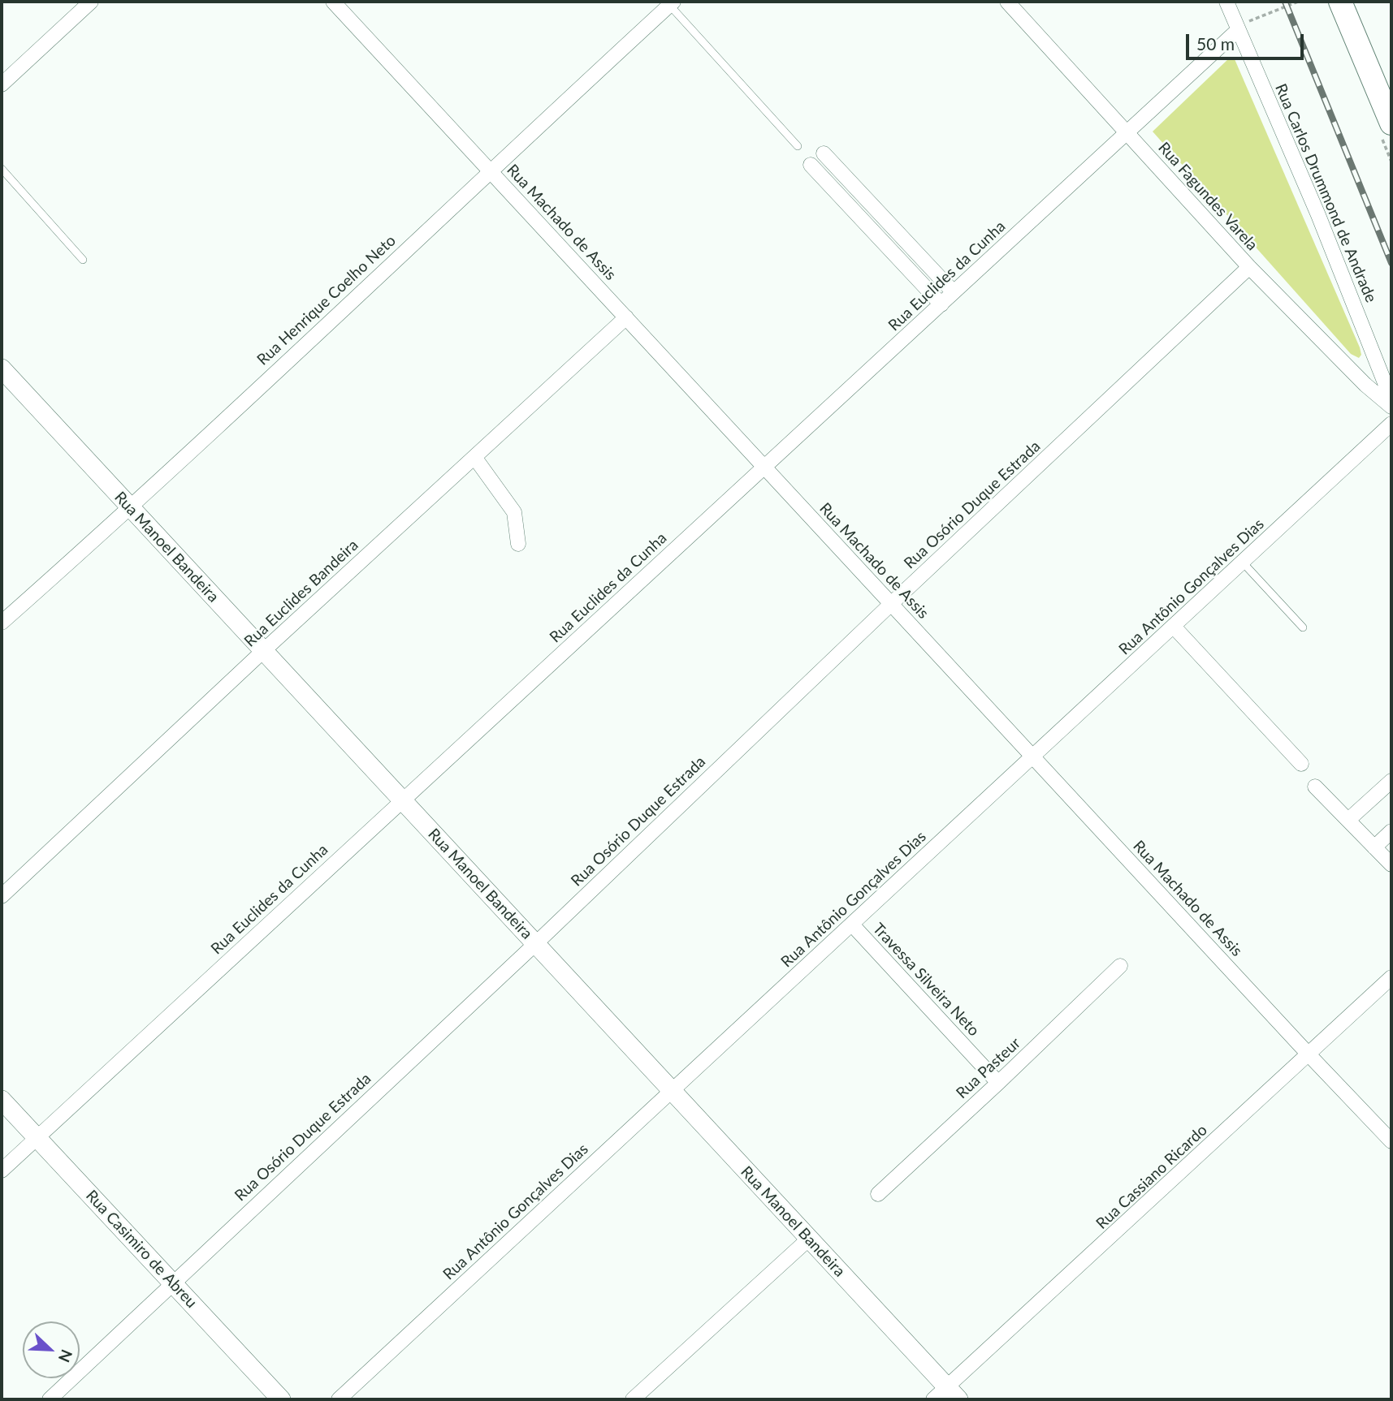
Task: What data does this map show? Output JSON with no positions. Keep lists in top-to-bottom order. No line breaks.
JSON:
{"streets":{"street":["Rua Carlos Drummond de Andrade","Rua Fagundes Varela","Rua Machado de Assis","Rua Euclides da Cunha","Rua Henrique Coelho Neto","Rua Osório Duque Estrada","Rua Manoel Bandeira","Rua Antônio Gonçalves Dias","Rua Euclides Bandeira","Travessa Silveira Neto","Rua Pasteur","Rua Cassiano Ricardo","Rua Casimiro de Abreu"]},"crossings":[["Rua Carlos Drummond de Andrade","Rua Euclides da Cunha"],["Rua Fagundes Varela","Rua Euclides da Cunha"],["Rua Fagundes Varela","Rua Osório Duque Estrada"],["Rua Machado de Assis","Rua Euclides da Cunha"],["Rua Machado de Assis","Rua Henrique Coelho Neto"],["Rua Machado de Assis","Rua Osório Duque Estrada"],["Rua Machado de Assis","Rua Antônio Gonçalves Dias"],["Rua Machado de Assis","Rua Euclides Bandeira"],["Rua Machado de Assis","Rua Cassiano Ricardo"],["Rua Euclides da Cunha","Rua Manoel Bandeira"],["Rua Euclides da Cunha","Rua Casimiro de Abreu"],["Rua Henrique Coelho Neto","Rua Manoel Bandeira"],["Rua Osório Duque Estrada","Rua Manoel Bandeira"],["Rua Osório Duque Estrada","Rua Casimiro de Abreu"],["Rua Manoel Bandeira","Rua Antônio Gonçalves Dias"],["Rua Manoel Bandeira","Rua Euclides Bandeira"],["Rua Manoel Bandeira","Rua Cassiano Ricardo"],["Rua Antônio Gonçalves Dias","Travessa Silveira Neto"],["Travessa Silveira Neto","Rua Pasteur"]],"scale_bar":"50 m","north":"bottom right"}
